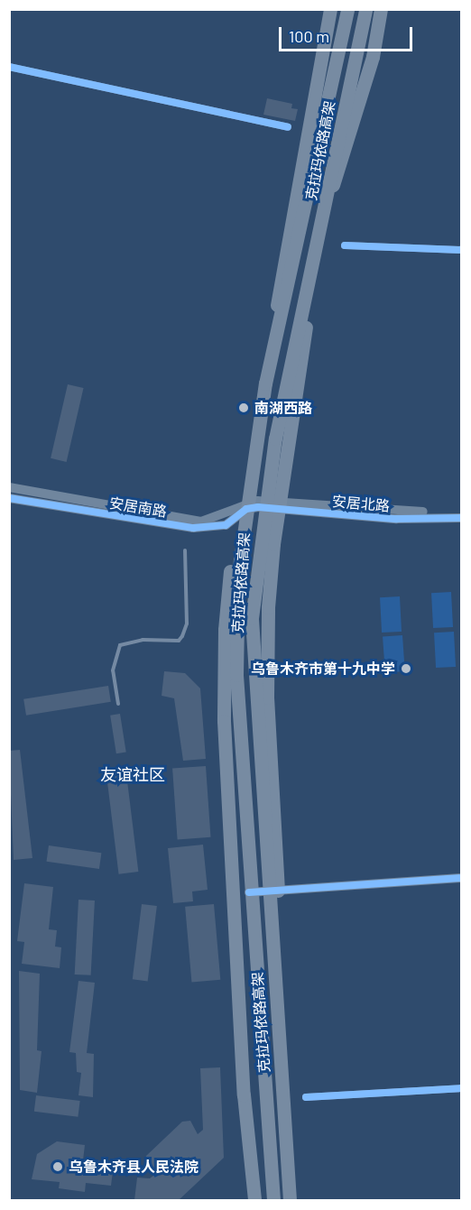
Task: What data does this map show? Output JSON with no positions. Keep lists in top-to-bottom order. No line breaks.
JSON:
{"streets":{"highway":["克拉玛依路高架"],"street":["安居北路","安居南路"]},"crossings":[["安居北路","安居南路"]],"districts":["友谊社区"],"places":["南湖西路","乌鲁木齐市第十九中学","乌鲁木齐县人民法院"],"scale_bar":"100 m"}
